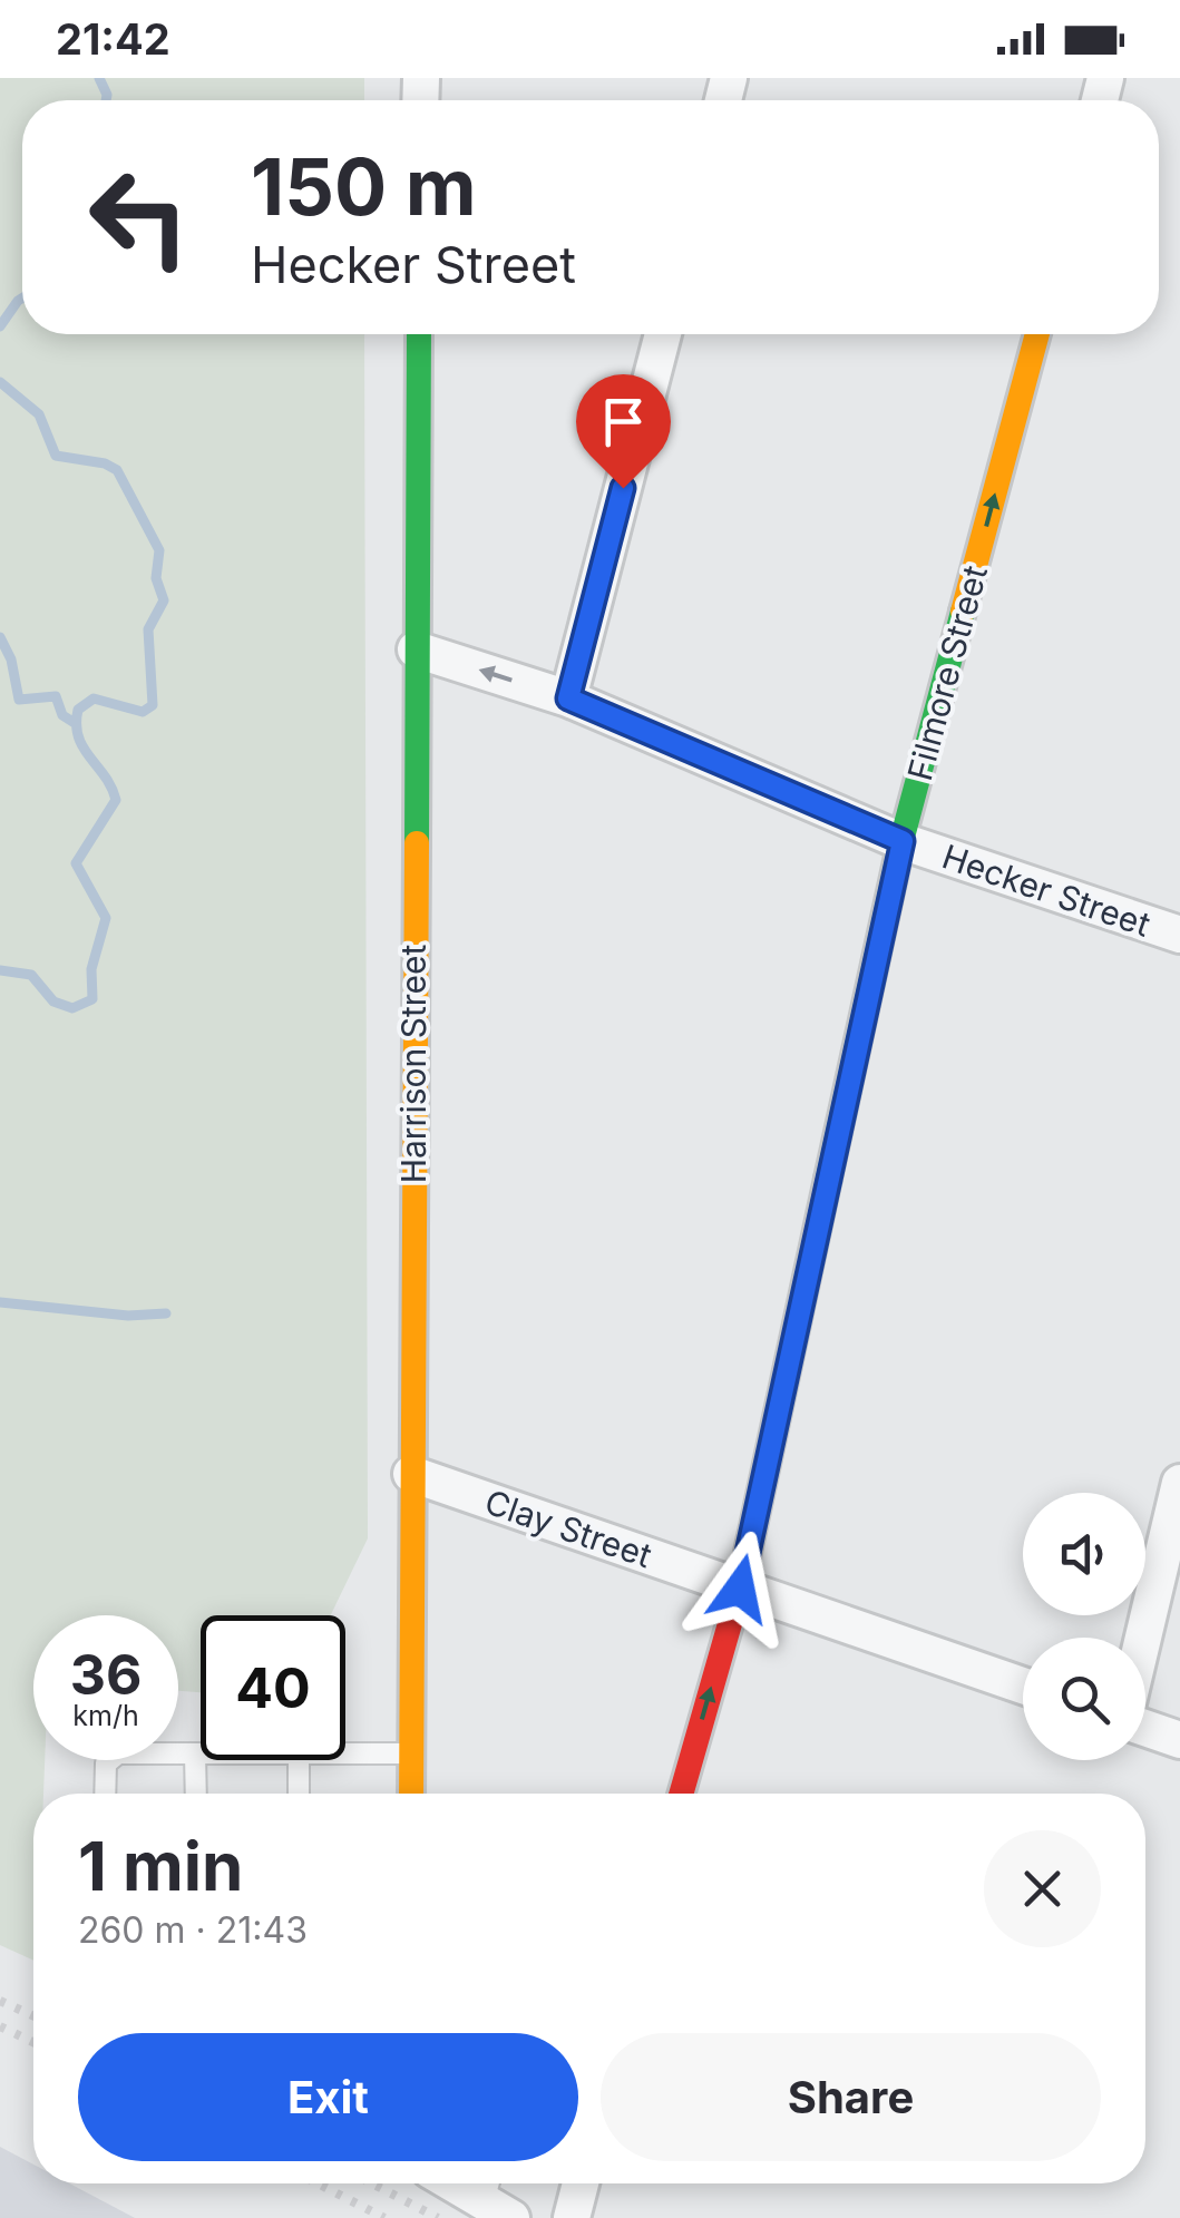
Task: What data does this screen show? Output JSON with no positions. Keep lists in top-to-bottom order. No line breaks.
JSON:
{"streets":{"street":["Filmore Street","Hecker Street","Harrison Street","Clay Street"]},"crossings":[["Filmore Street","Hecker Street"],["Filmore Street","Clay Street"],["Hecker Street","Harrison Street"],["Harrison Street","Clay Street"]],"one_way":["Filmore Street"],"page":{"status":"21:42","turn":["150 m","Hecker Street"],"speed":"36 km/h","limit":"40","heading":["1 min","260 m · 21:43"],"buttons":["Exit","Share"]}}
